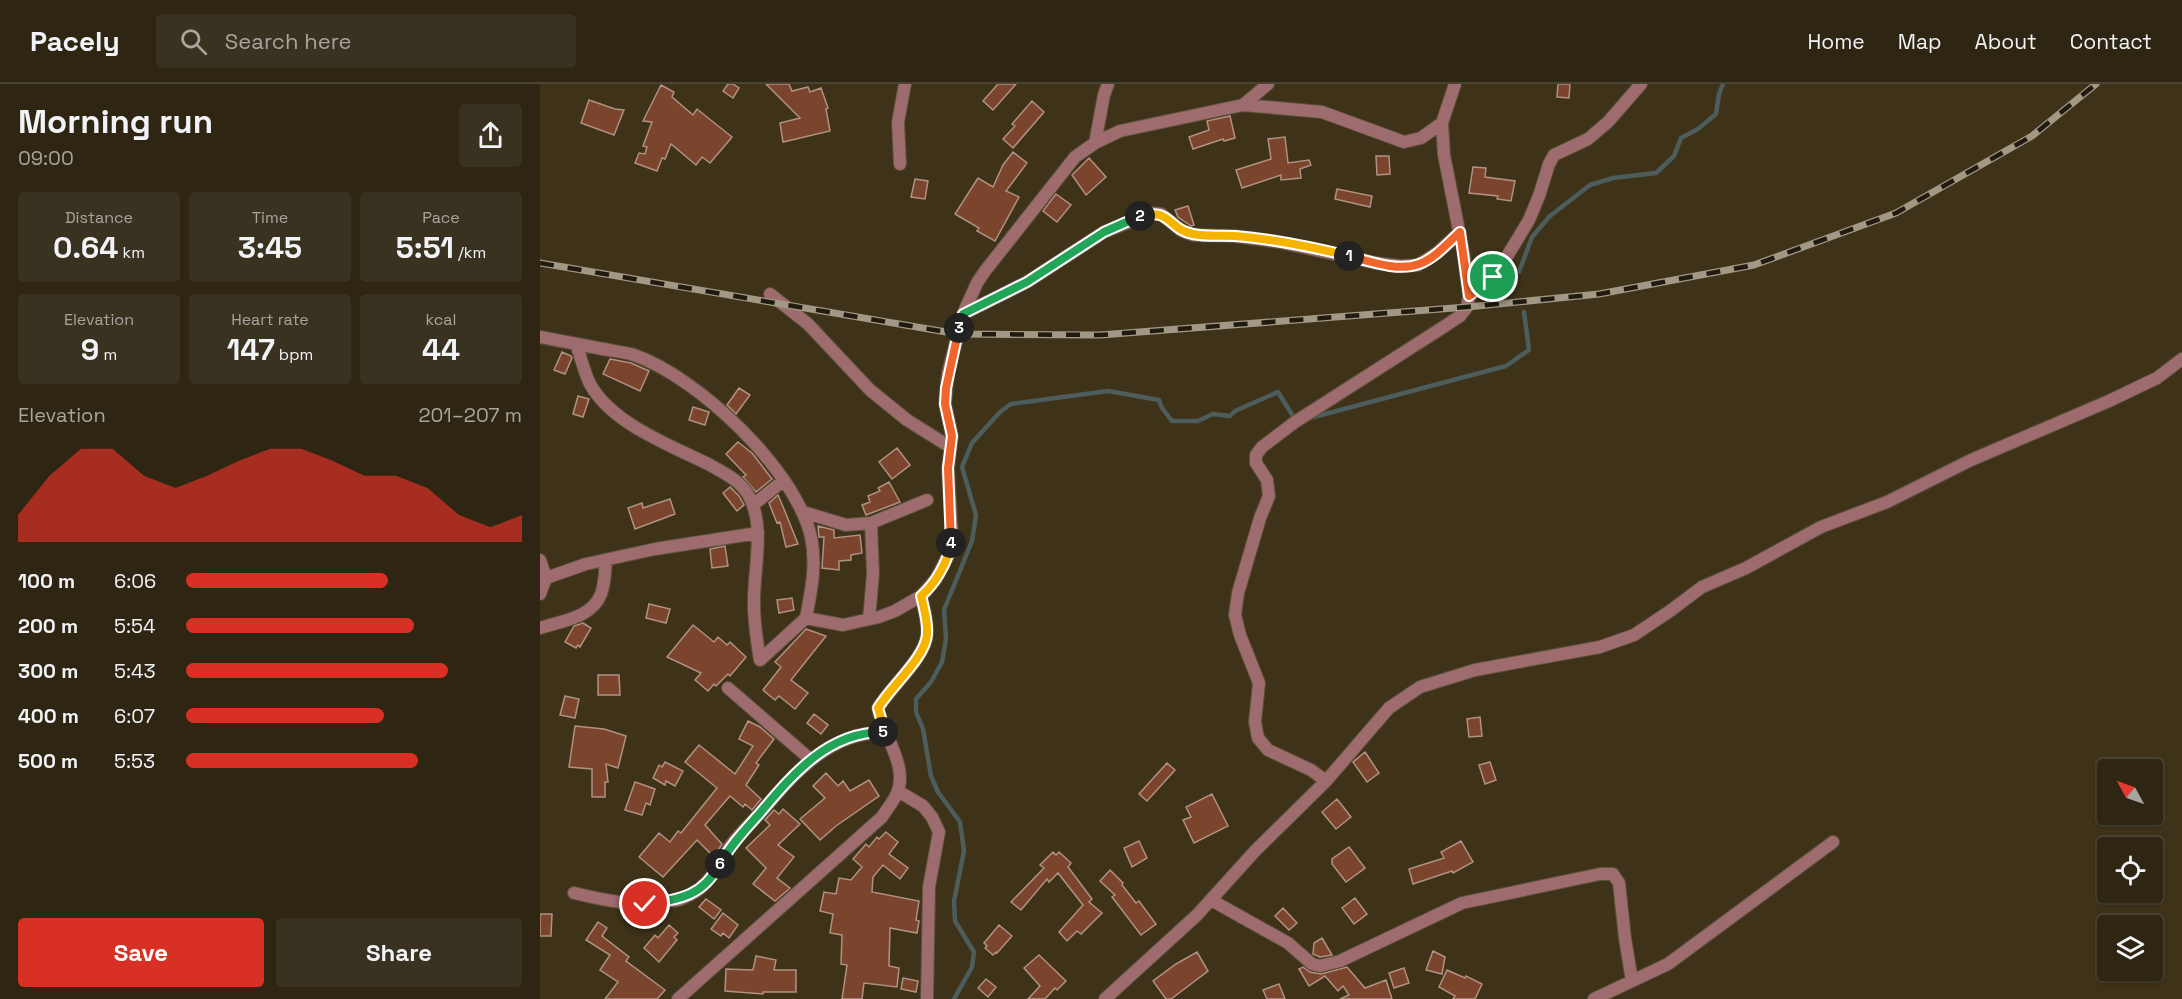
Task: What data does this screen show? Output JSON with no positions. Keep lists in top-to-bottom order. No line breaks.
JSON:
{"north":"top left","page":{"header":"Pacely","search":"Search here","nav":["Home","Map","About","Contact"],"heading":["Morning run","09:00"],"stats":[["Distance","0.64 km"],["Time","3:45"],["Pace","5:51 /km"],["Elevation","9 m"],["Heart rate","147 bpm"],["kcal","44"]],"pins":["2","1","3","4","5","6"],"chart":["Elevation","201–207 m"],"list":[{"name":"100 m","note":"6:06"},{"name":"200 m","note":"5:54"},{"name":"300 m","note":"5:43"},{"name":"400 m","note":"6:07"},{"name":"500 m","note":"5:53"}],"buttons":["Save","Share"]}}
